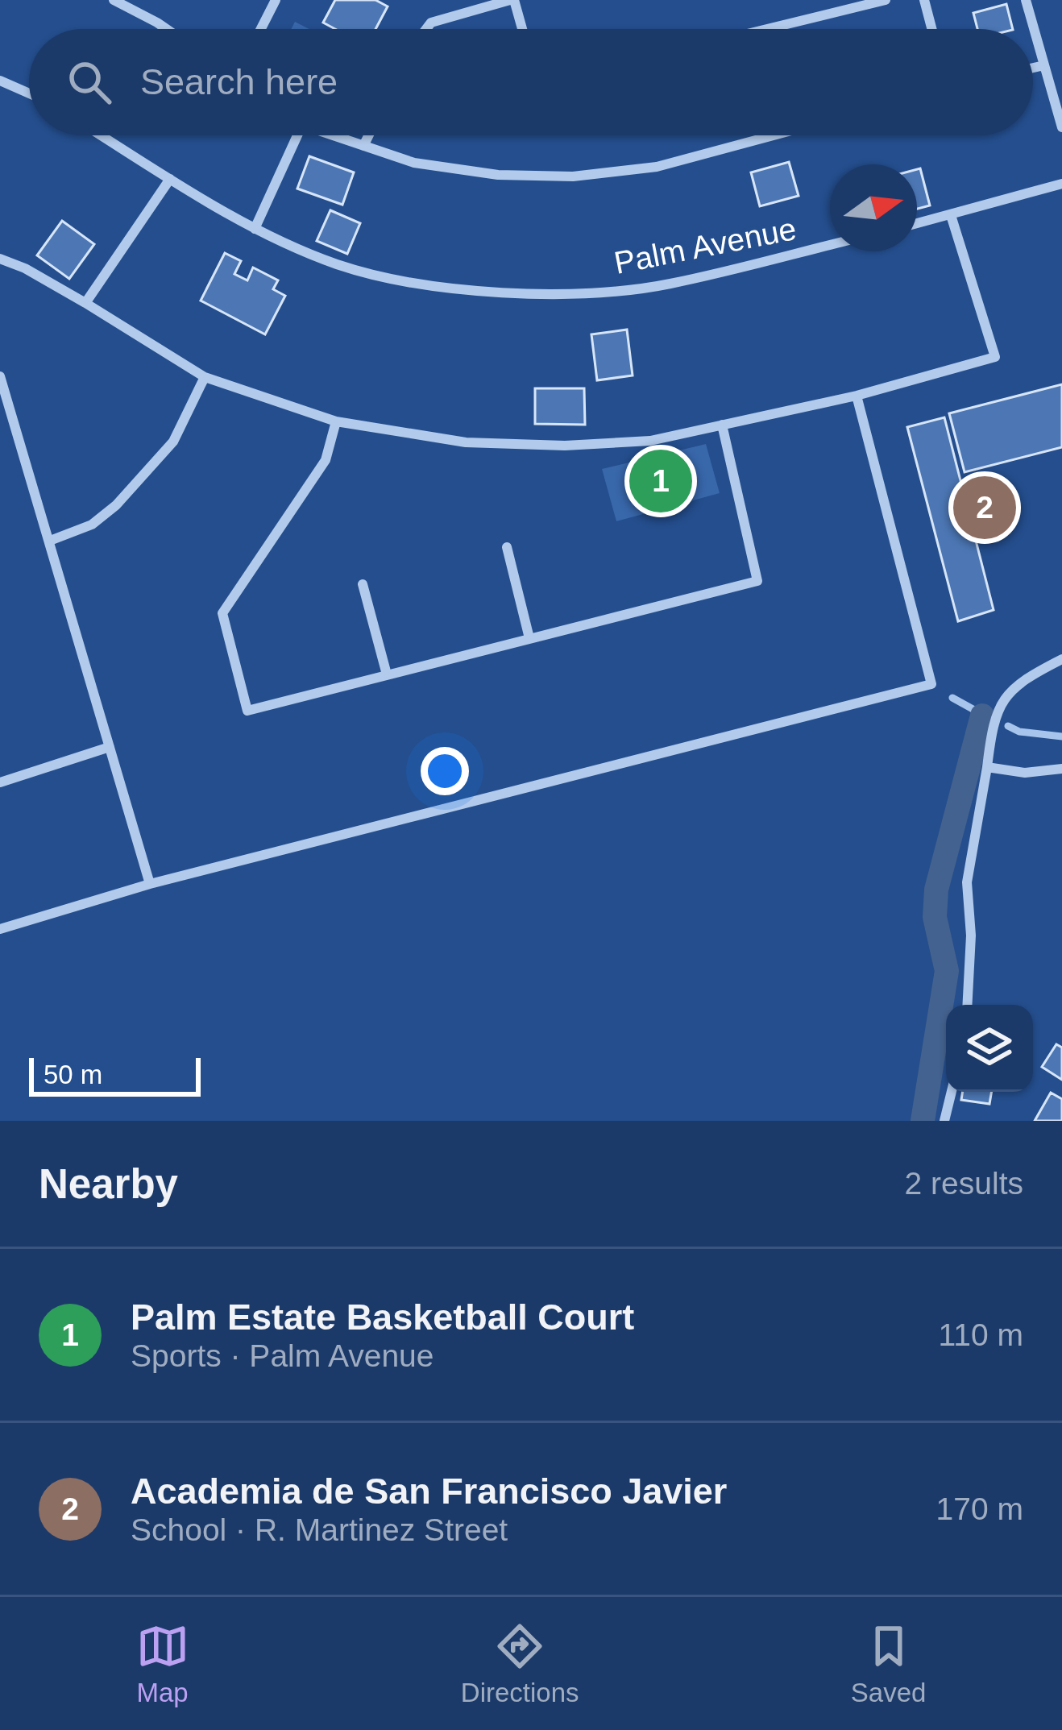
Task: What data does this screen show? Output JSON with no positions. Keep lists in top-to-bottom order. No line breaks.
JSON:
{"streets":{"street":["Palm Avenue"]},"scale_bar":"50 m","north":"right","page":{"search":"Search here","pins":["1","2"],"scale":"50 m","heading":["Nearby","2 results"],"list":[{"mark":"1","name":"Palm Estate Basketball Court","note":"Sports · Palm Avenue","value":"110 m"},{"mark":"2","name":"Academia de San Francisco Javier","note":"School · R. Martinez Street","value":"170 m"}],"nav":["Map","Directions","Saved"]}}
